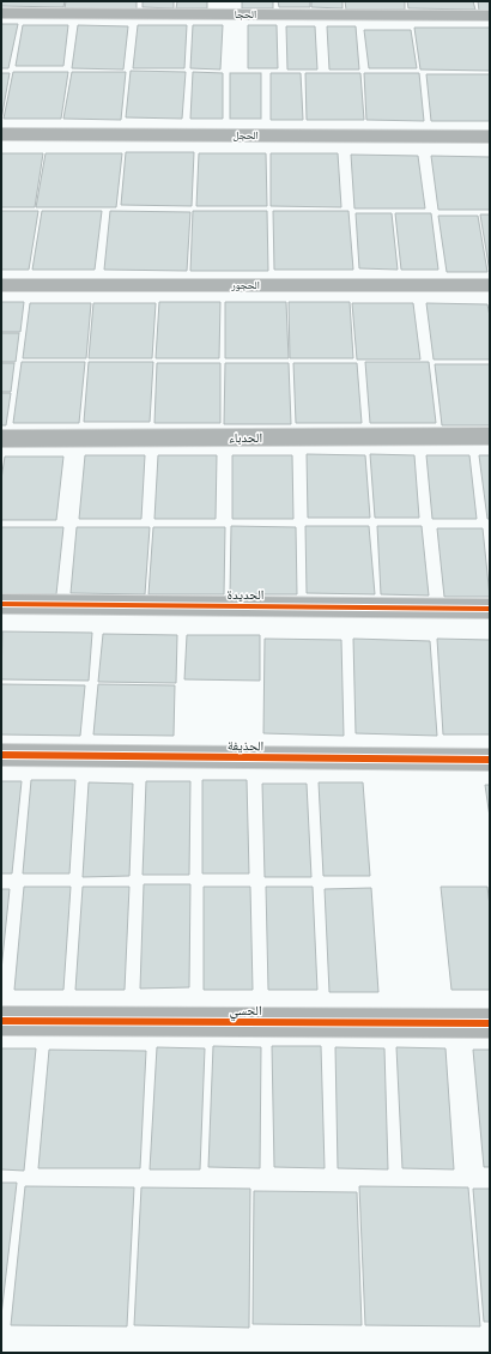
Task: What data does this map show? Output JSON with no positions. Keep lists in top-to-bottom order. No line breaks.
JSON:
{"streets":{"street":["الحجا","الحجل","الحجور","الحدباء","الحديدة","الحذيفة","الحسي"]}}
